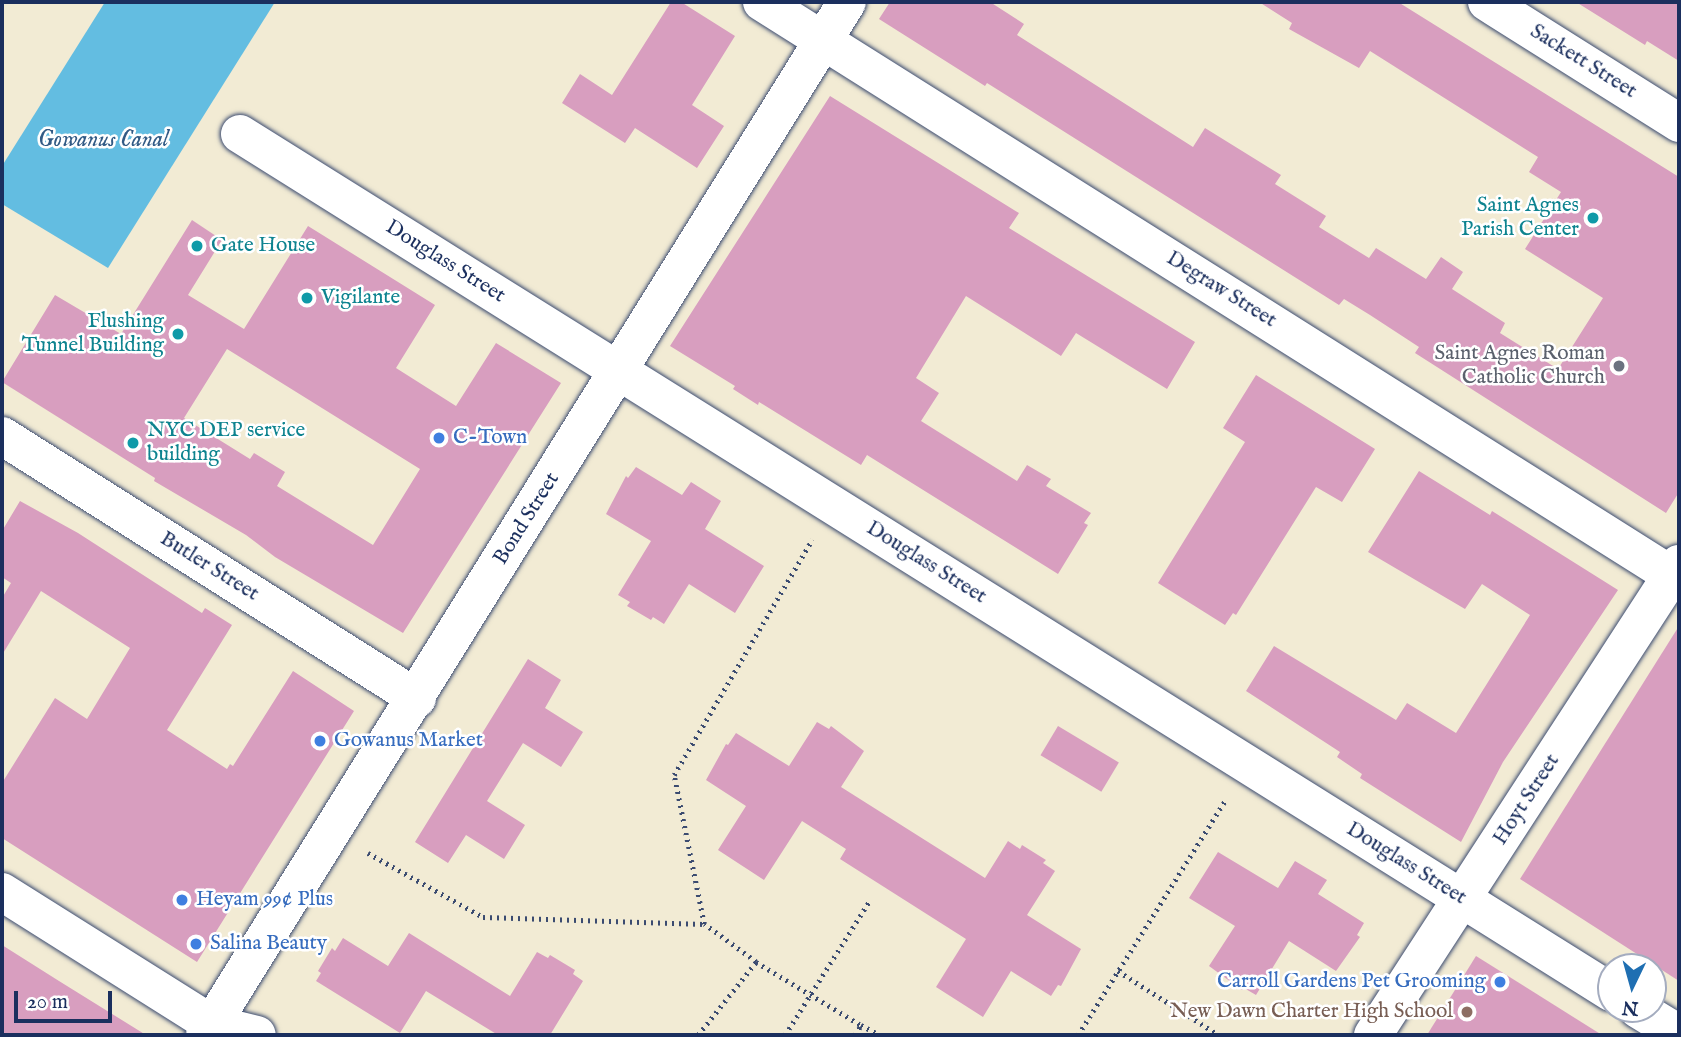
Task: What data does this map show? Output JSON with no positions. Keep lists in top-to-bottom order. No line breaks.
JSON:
{"streets":{"street":["Sackett Street","Douglass Street","Degraw Street","Bond Street","Butler Street","Hoyt Street"]},"crossings":[["Douglass Street","Bond Street"],["Douglass Street","Hoyt Street"],["Degraw Street","Bond Street"],["Degraw Street","Hoyt Street"],["Bond Street","Butler Street"]],"water":["Gowanus Canal"],"places":["Saint Agnes Parish Center","Gate House","Vigilante","Flushing Tunnel Building","Saint Agnes Roman Catholic Church","C-Town","NYC DEP service building","Gowanus Market","Heyam 99¢ Plus","Salina Beauty","Carroll Gardens Pet Grooming","New Dawn Charter High School"],"scale_bar":"20 m","north":"bottom"}
